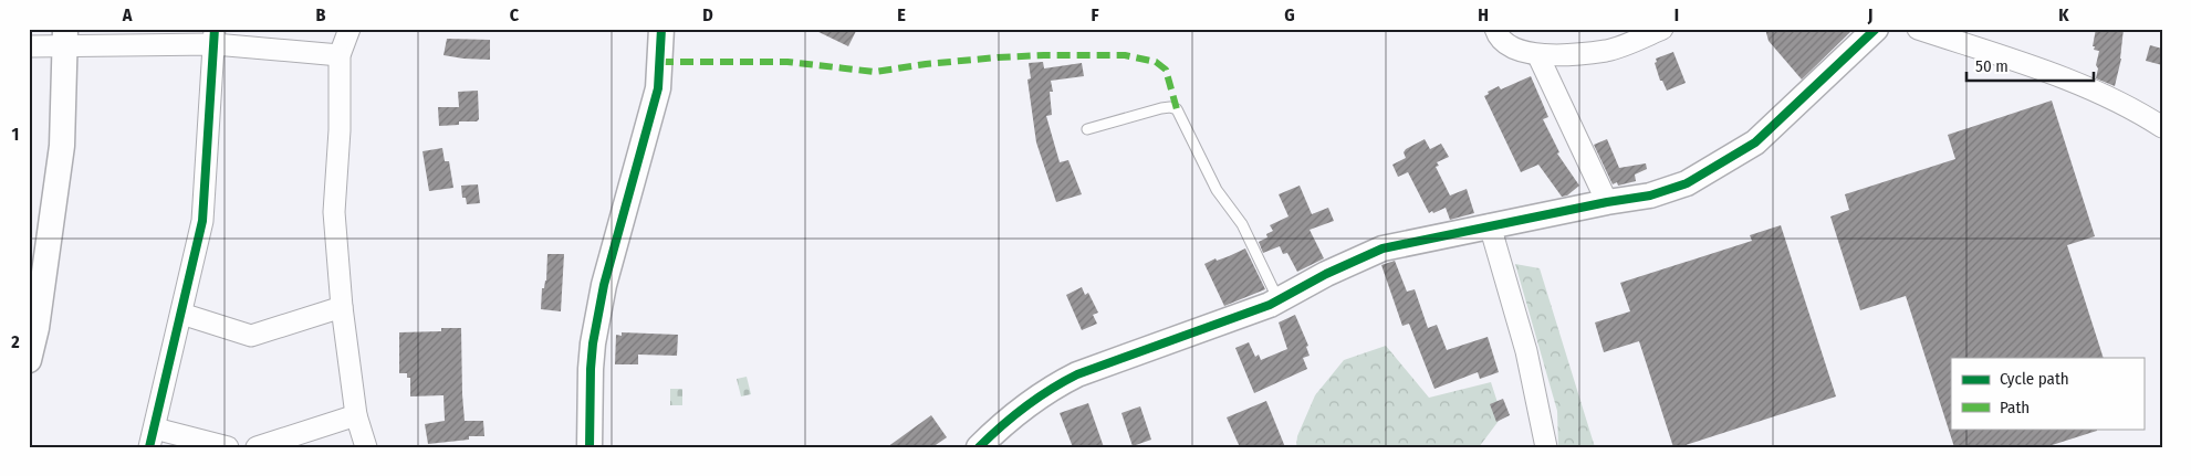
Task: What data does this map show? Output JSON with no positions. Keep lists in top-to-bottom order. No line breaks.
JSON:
{"legend":["Cycle path","Path"],"scale_bar":"50 m","grid":{"columns":["A","B","C","D","E","F","G","H","I","J","K"],"rows":["1","2"]}}
